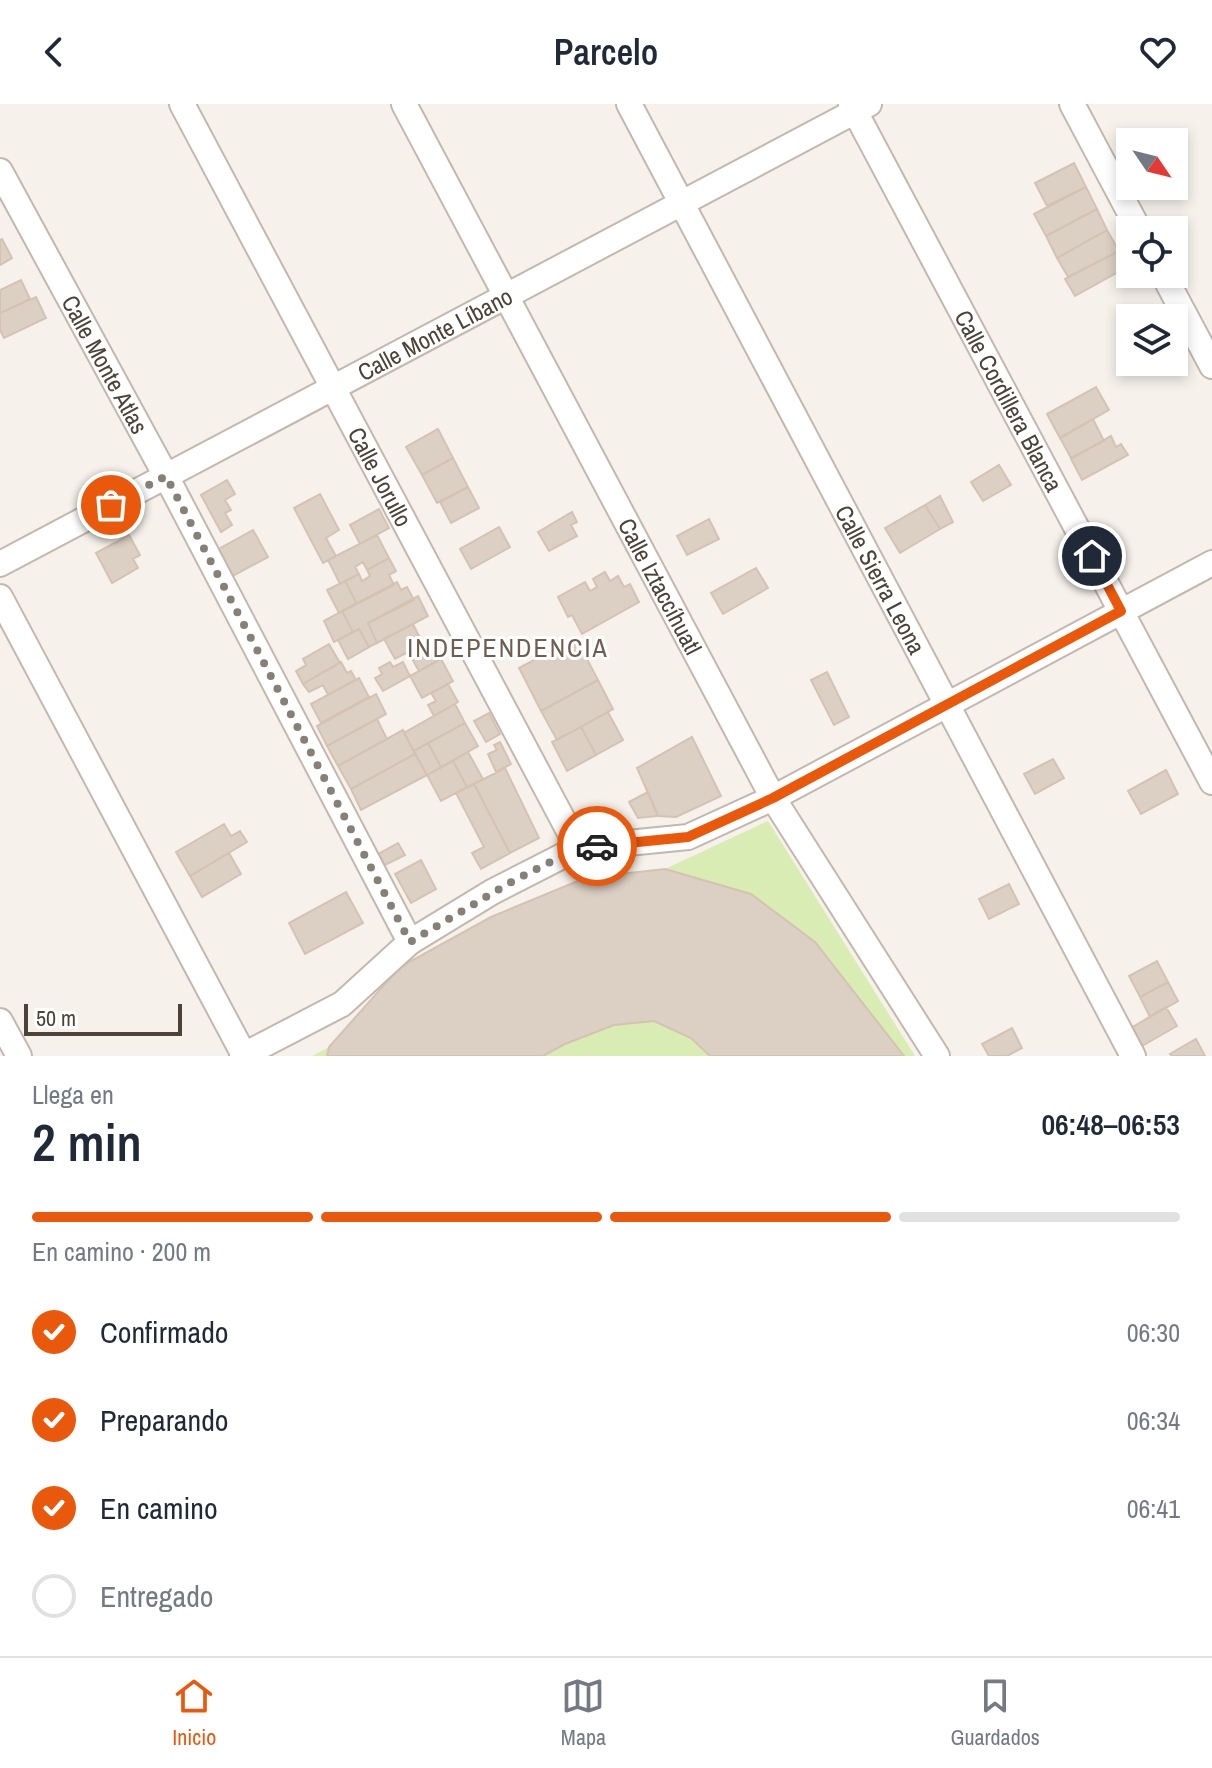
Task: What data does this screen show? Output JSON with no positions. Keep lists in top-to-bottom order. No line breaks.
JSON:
{"streets":{"street":["Calle Monte Líbano","Calle Monte Atlas","Calle Cordillera Blanca","Calle Jorullo","Calle Sierra Leona","Calle Iztaccíhuatl"]},"crossings":[["Calle Monte Líbano","Calle Monte Atlas"],["Calle Monte Líbano","Calle Cordillera Blanca"],["Calle Monte Líbano","Calle Jorullo"],["Calle Monte Líbano","Calle Sierra Leona"],["Calle Monte Líbano","Calle Iztaccíhuatl"]],"districts":["INDEPENDENCIA"],"scale_bar":"50 m","north":"bottom right","page":{"header":"Parcelo","scale":"50 m","heading":["2 min","Llega en","06:48–06:53"],"bar":"En camino · 200 m","list":[["Confirmado","06:30"],["Preparando","06:34"],["En camino","06:41"],"Entregado"],"tabs":["Inicio","Mapa","Guardados"]}}
